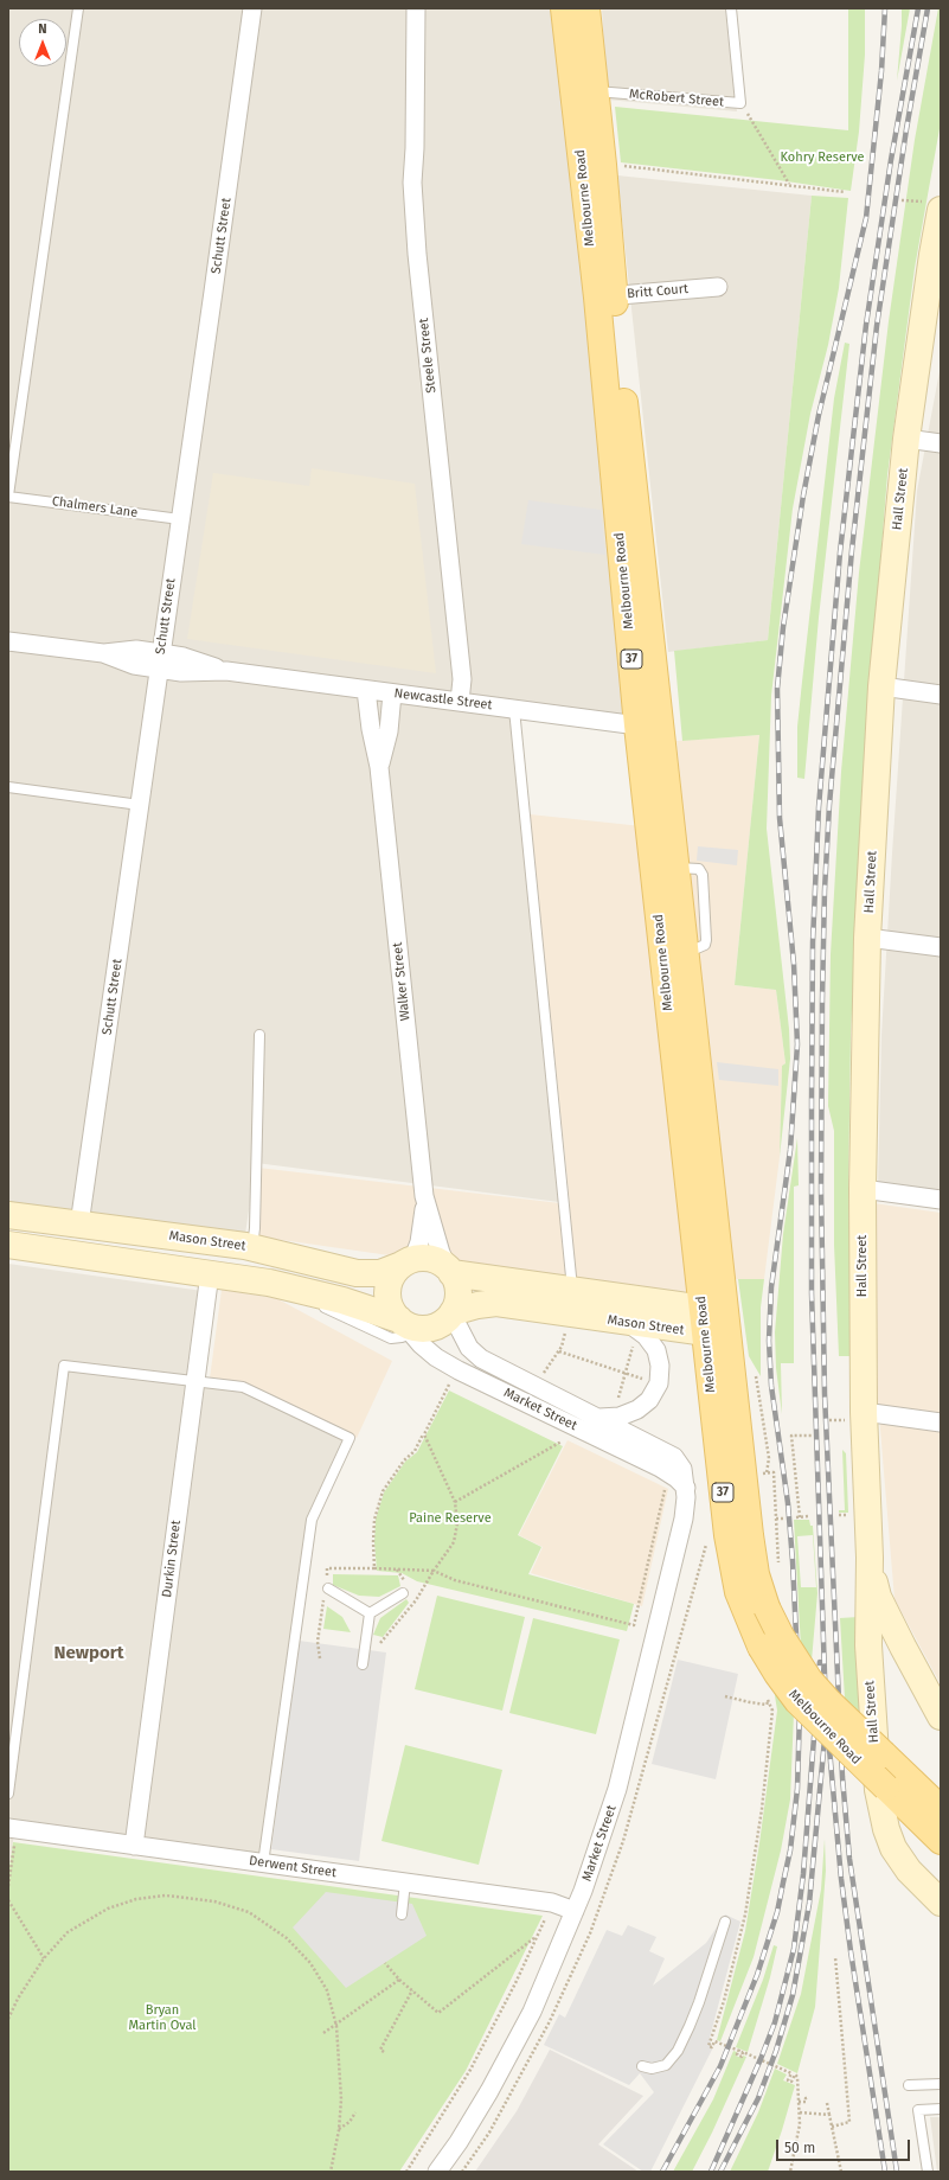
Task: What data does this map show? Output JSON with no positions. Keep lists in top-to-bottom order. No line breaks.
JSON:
{"streets":{"main road":["Melbourne Road","37"],"street":["Schutt Street","Britt Court","Steele Street","Hall Street","Newcastle Street","Walker Street","Mason Street","Market Street","Durkin Street","Derwent Street"],"lane":["McRobert Street","Chalmers Lane"]},"crossings":[["McRobert Street","Melbourne Road"],["Melbourne Road","Britt Court"],["Melbourne Road","Newcastle Street"],["Melbourne Road","Mason Street"],["Schutt Street","Chalmers Lane"],["Schutt Street","Newcastle Street"],["Schutt Street","Mason Street"],["Steele Street","Newcastle Street"],["Newcastle Street","Walker Street"],["Walker Street","Mason Street"],["Walker Street","Market Street"],["Mason Street","Market Street"],["Market Street","Derwent Street"],["Durkin Street","Derwent Street"]],"districts":["Newport"],"parks":["Kohry Reserve","Paine Reserve","Bryan Martin Oval"],"scale_bar":"50 m","north":"top"}
